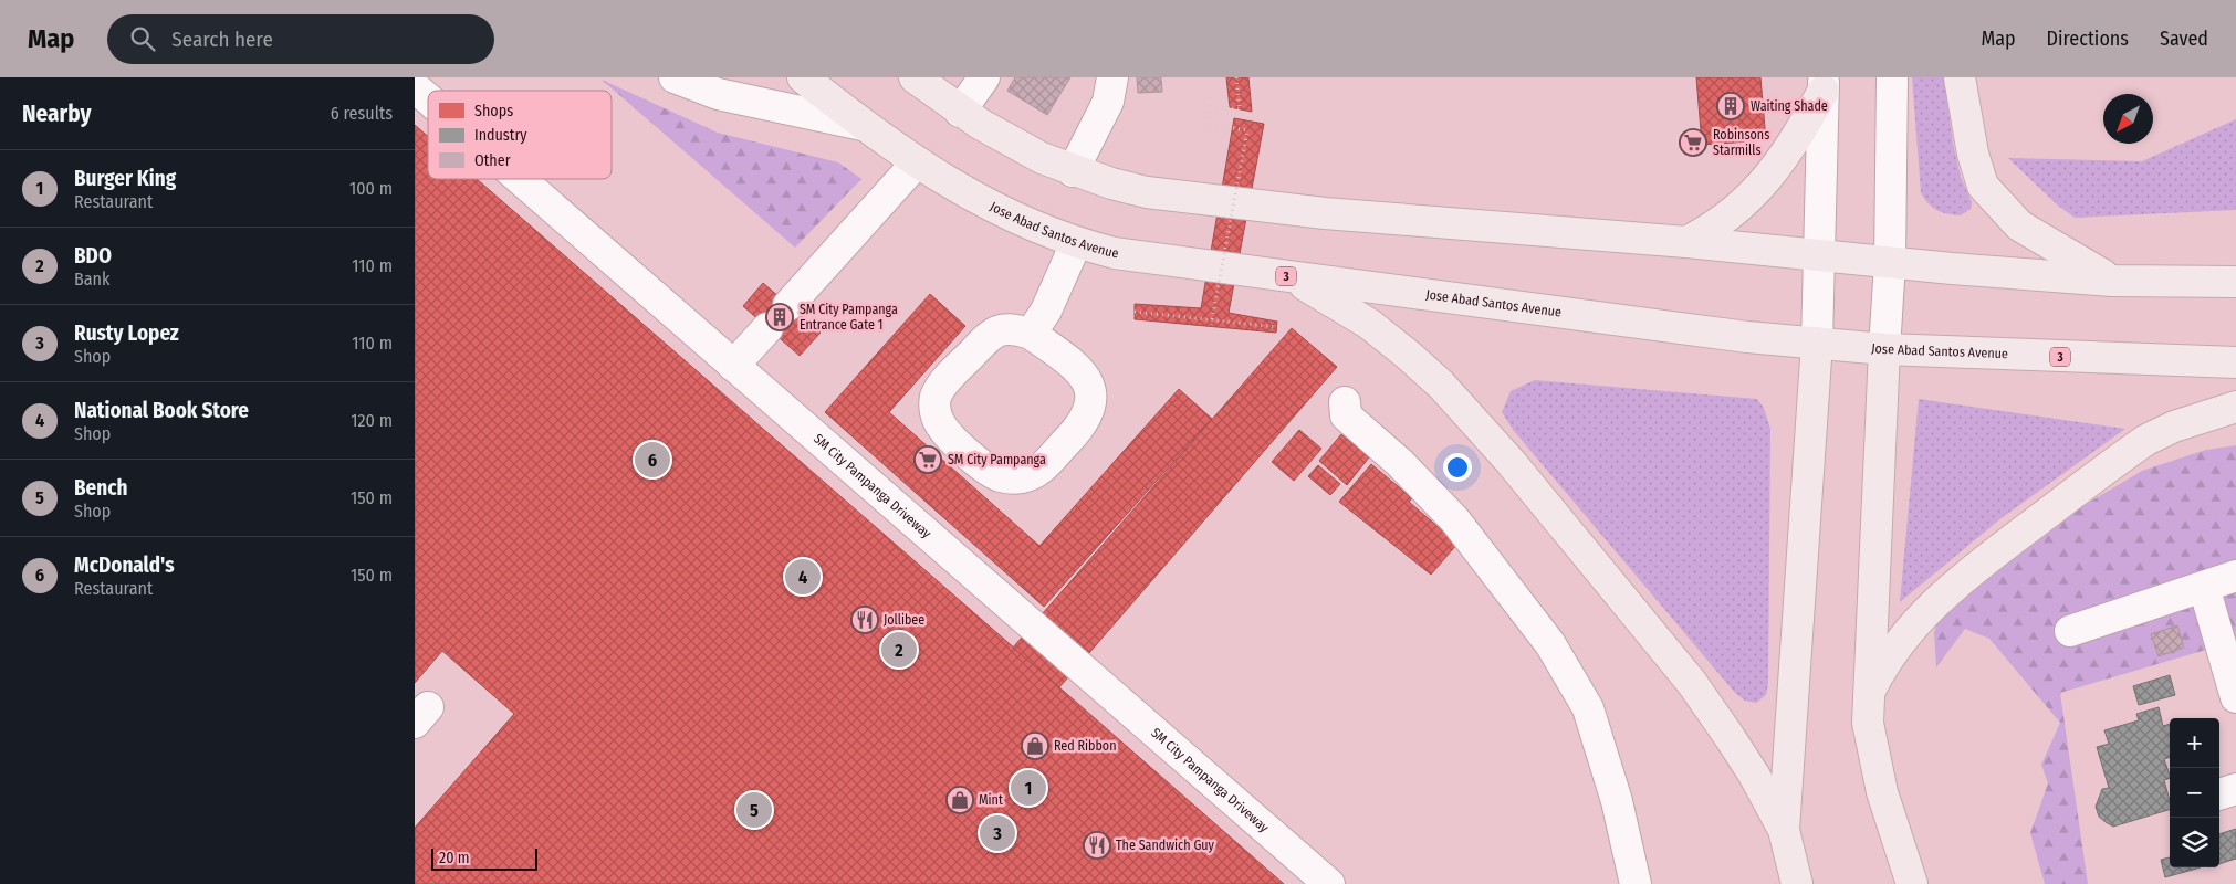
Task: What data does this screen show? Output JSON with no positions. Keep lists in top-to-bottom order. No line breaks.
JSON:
{"streets":{"highway":["Jose Abad Santos Avenue","3"],"street":["SM City Pampanga Driveway"]},"places":{"building":["Waiting Shade","SM City Pampanga Entrance Gate 1"],"supermarket":["Robinsons Starmills","SM City Pampanga"],"restaurant":["Jollibee","The Sandwich Guy"],"shop":["Red Ribbon","Mint"]},"legend":["Shops","Industry","Other"],"scale_bar":"20 m","north":"bottom left","page":{"header":"Map","search":"Search here","nav":["Map","Directions","Saved"],"heading":["Nearby","6 results"],"list":[{"mark":"1","name":"Burger King","note":"Restaurant","value":"100 m"},{"mark":"2","name":"BDO","note":"Bank","value":"110 m"},{"mark":"3","name":"Rusty Lopez","note":"Shop","value":"110 m"},{"mark":"4","name":"National Book Store","note":"Shop","value":"120 m"},{"mark":"5","name":"Bench","note":"Shop","value":"150 m"},{"mark":"6","name":"McDonald's","note":"Restaurant","value":"150 m"}],"pins":["6","4","2","1","5","3"],"map_buttons":["+","−"],"scale":"20 m"}}
